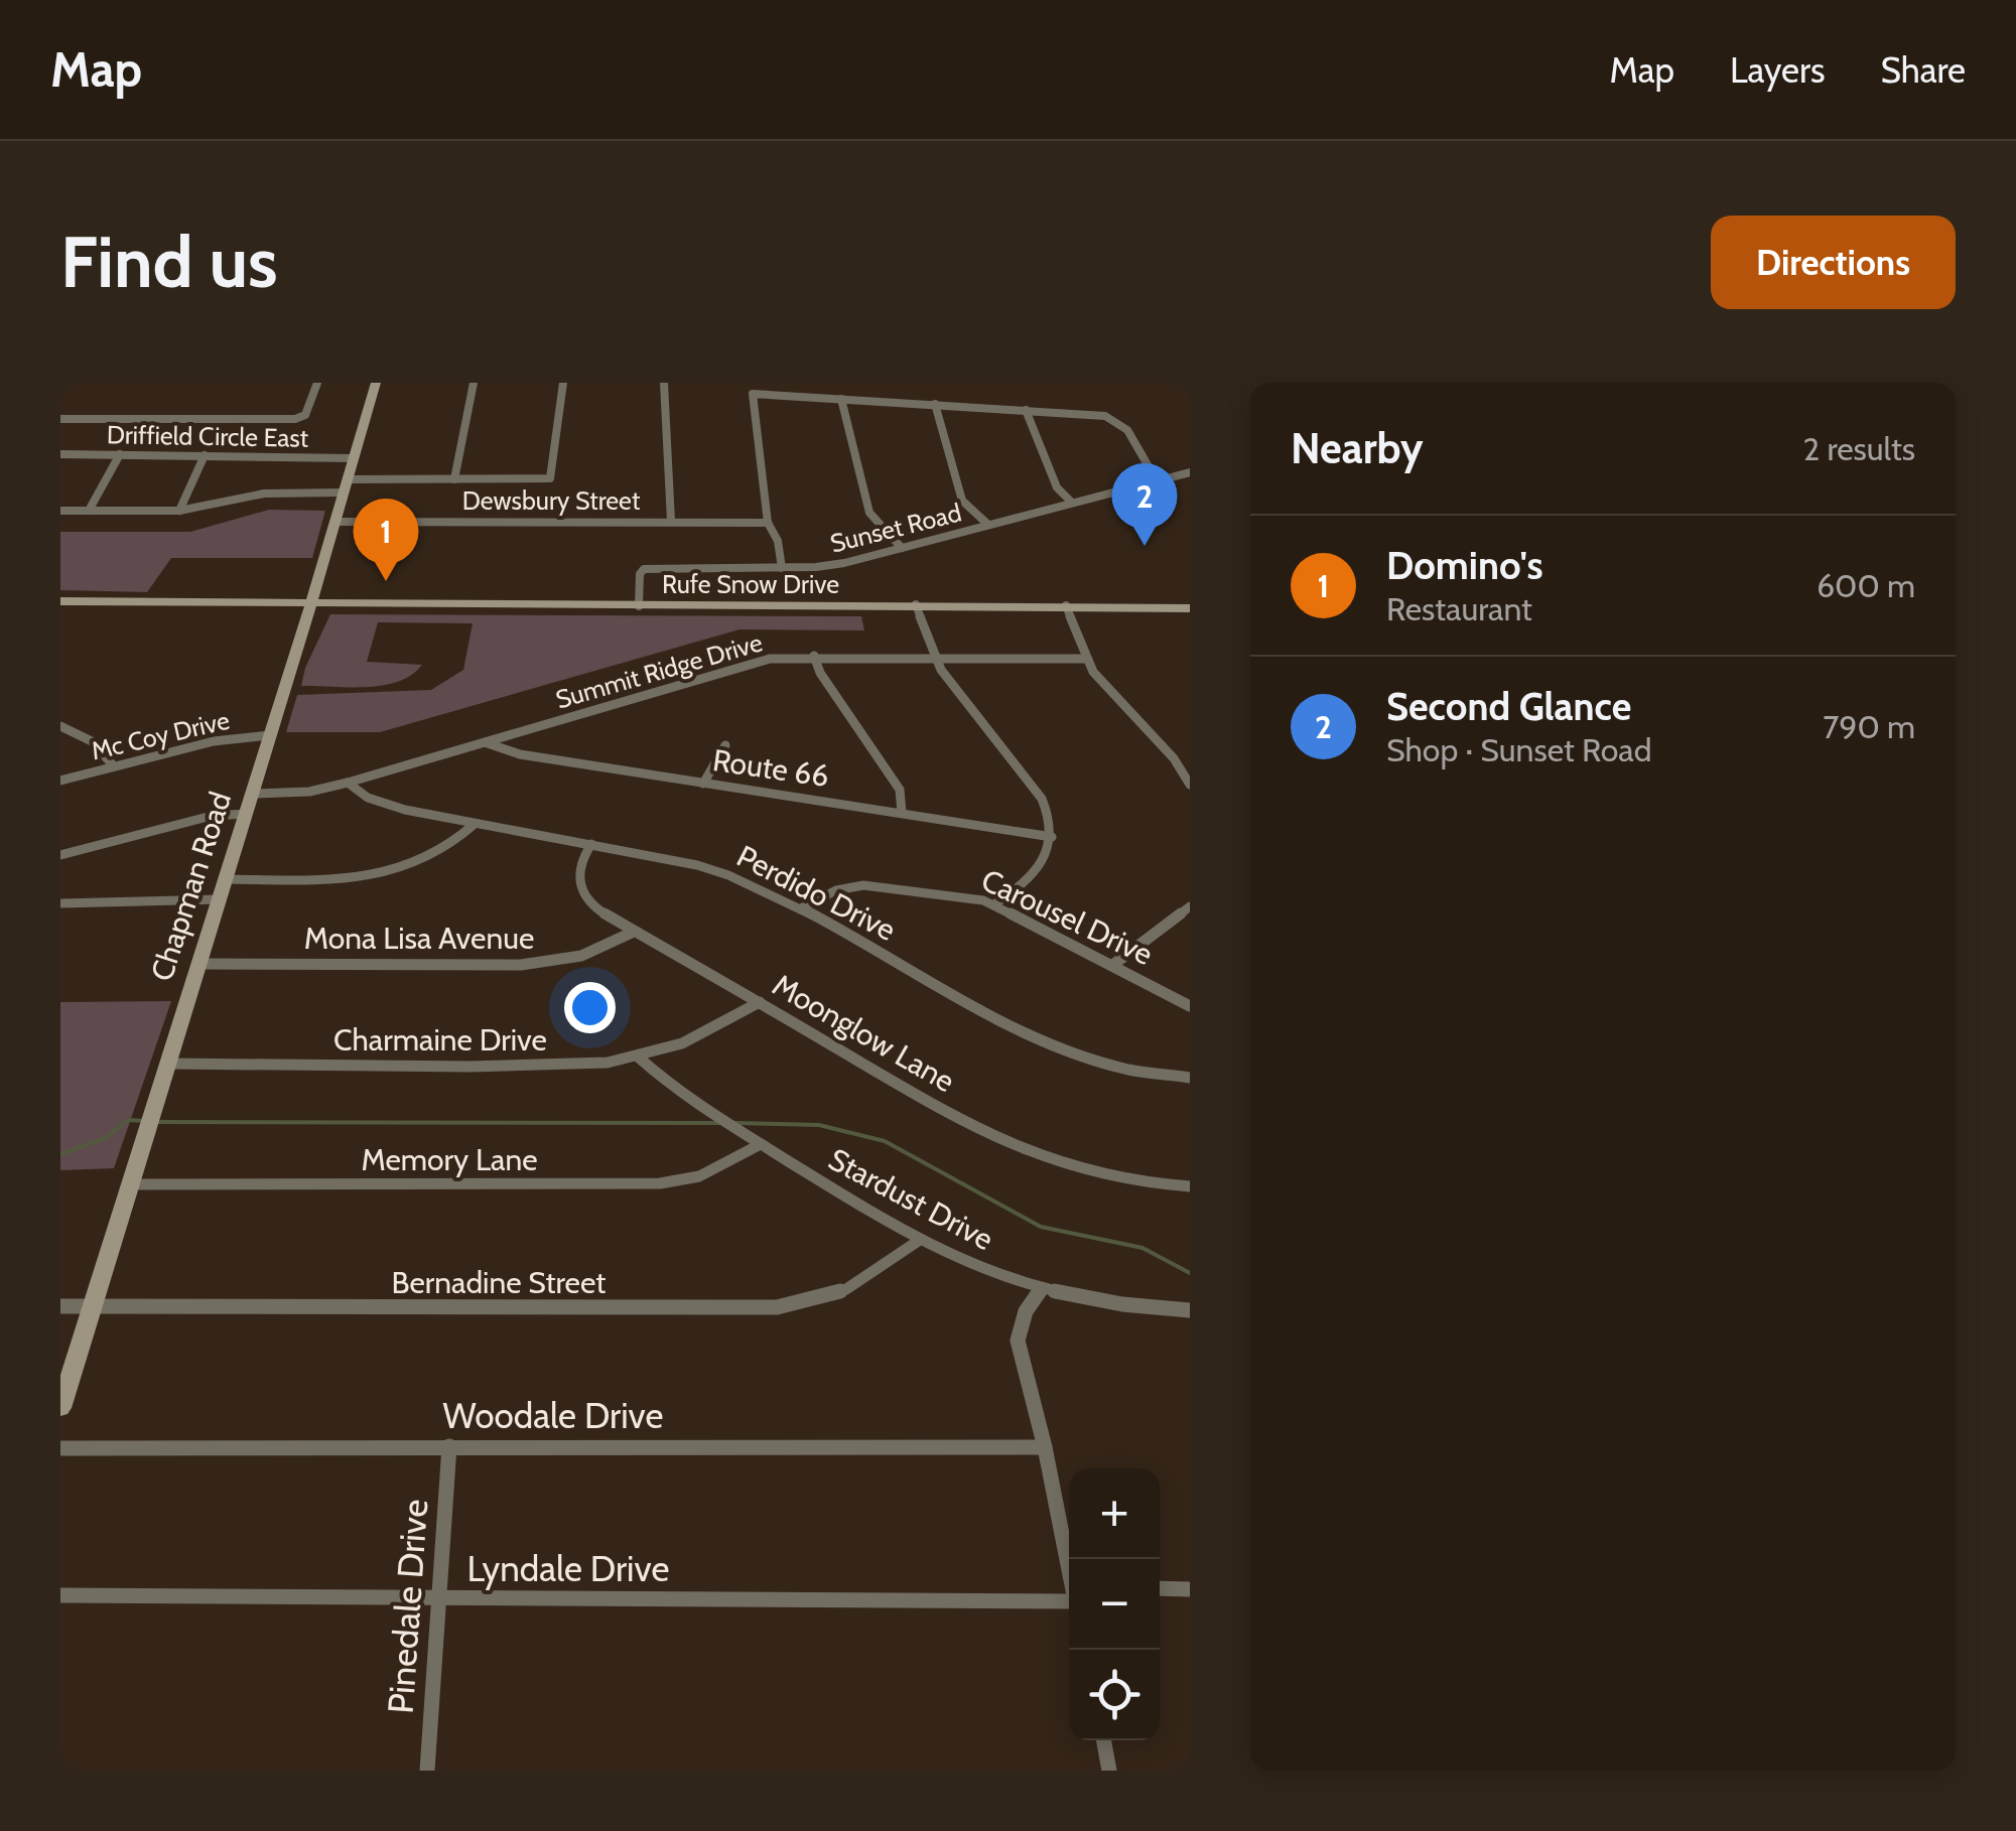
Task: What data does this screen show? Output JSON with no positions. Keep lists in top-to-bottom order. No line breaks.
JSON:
{"streets":{"street":["Driffield Circle East","Dewsbury Street","Sunset Road","Rufe Snow Drive","Summit Ridge Drive","Mc Coy Drive","Route 66","Chapman Road","Perdido Drive","Carousel Drive","Mona Lisa Avenue","Moonglow Lane","Charmaine Drive","Memory Lane","Stardust Drive","Bernadine Street","Woodale Drive","Lyndale Drive","Pinedale Drive"]},"crossings":[["Driffield Circle East","Chapman Road"],["Dewsbury Street","Chapman Road"],["Sunset Road","Rufe Snow Drive"],["Rufe Snow Drive","Chapman Road"],["Summit Ridge Drive","Route 66"],["Summit Ridge Drive","Chapman Road"],["Summit Ridge Drive","Perdido Drive"],["Mc Coy Drive","Chapman Road"],["Chapman Road","Mona Lisa Avenue"],["Chapman Road","Charmaine Drive"],["Chapman Road","Memory Lane"],["Chapman Road","Bernadine Street"],["Perdido Drive","Carousel Drive"],["Perdido Drive","Moonglow Lane"],["Mona Lisa Avenue","Moonglow Lane"],["Moonglow Lane","Charmaine Drive"],["Charmaine Drive","Stardust Drive"],["Memory Lane","Stardust Drive"],["Stardust Drive","Bernadine Street"],["Woodale Drive","Pinedale Drive"],["Lyndale Drive","Pinedale Drive"]],"page":{"header":"Map","nav":["Map","Layers","Share"],"buttons":"Directions","title":"Find us","heading":["Nearby","2 results"],"pins":["2","1"],"list":[{"mark":"1","name":"Domino's","note":"Restaurant","value":"600 m"},{"mark":"2","name":"Second Glance","note":"Shop · Sunset Road","value":"790 m"}],"map_buttons":["+","−"]}}
